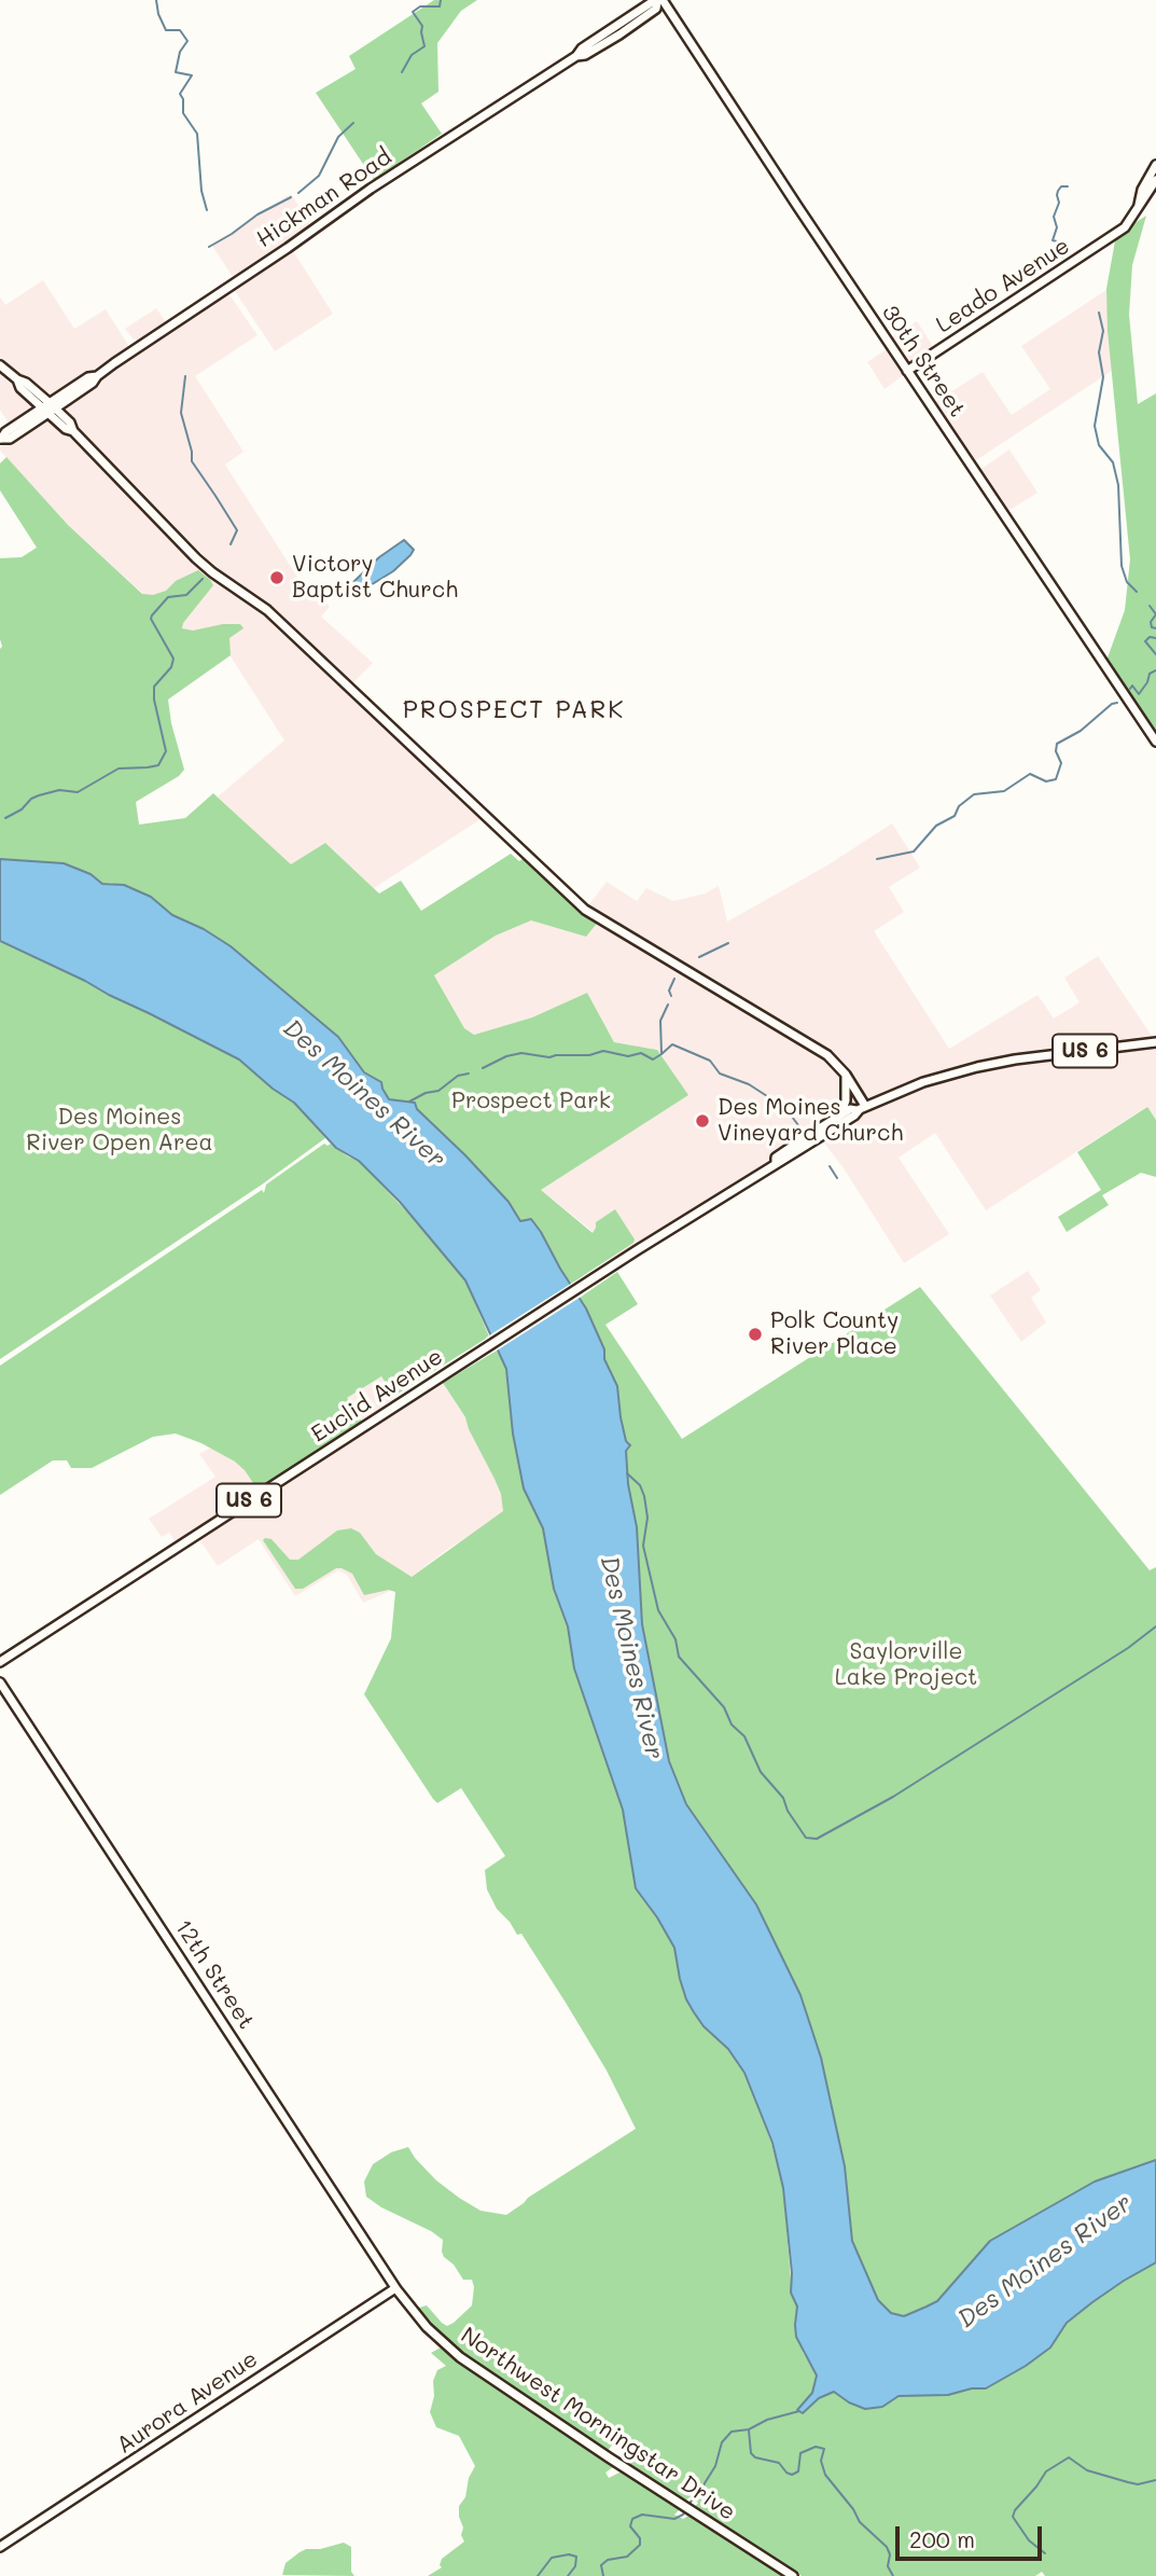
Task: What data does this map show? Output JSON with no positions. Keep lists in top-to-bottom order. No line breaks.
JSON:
{"streets":{"main road":["Hickman Road","Leado Avenue","30th Street","US 6","Euclid Avenue","12th Street","Aurora Avenue","Northwest Morningstar Drive"]},"crossings":[["Hickman Road","30th Street"],["Leado Avenue","30th Street"],["US 6","Euclid Avenue"],["12th Street","Aurora Avenue"],["12th Street","Northwest Morningstar Drive"],["Aurora Avenue","Northwest Morningstar Drive"]],"districts":["PROSPECT PARK"],"water":["Des Moines River"],"parks":["Prospect Park","Des Moines River Open Area","Saylorville Lake Project"],"places":["Victory Baptist Church","Des Moines Vineyard Church","Polk County River Place"],"scale_bar":"200 m"}
